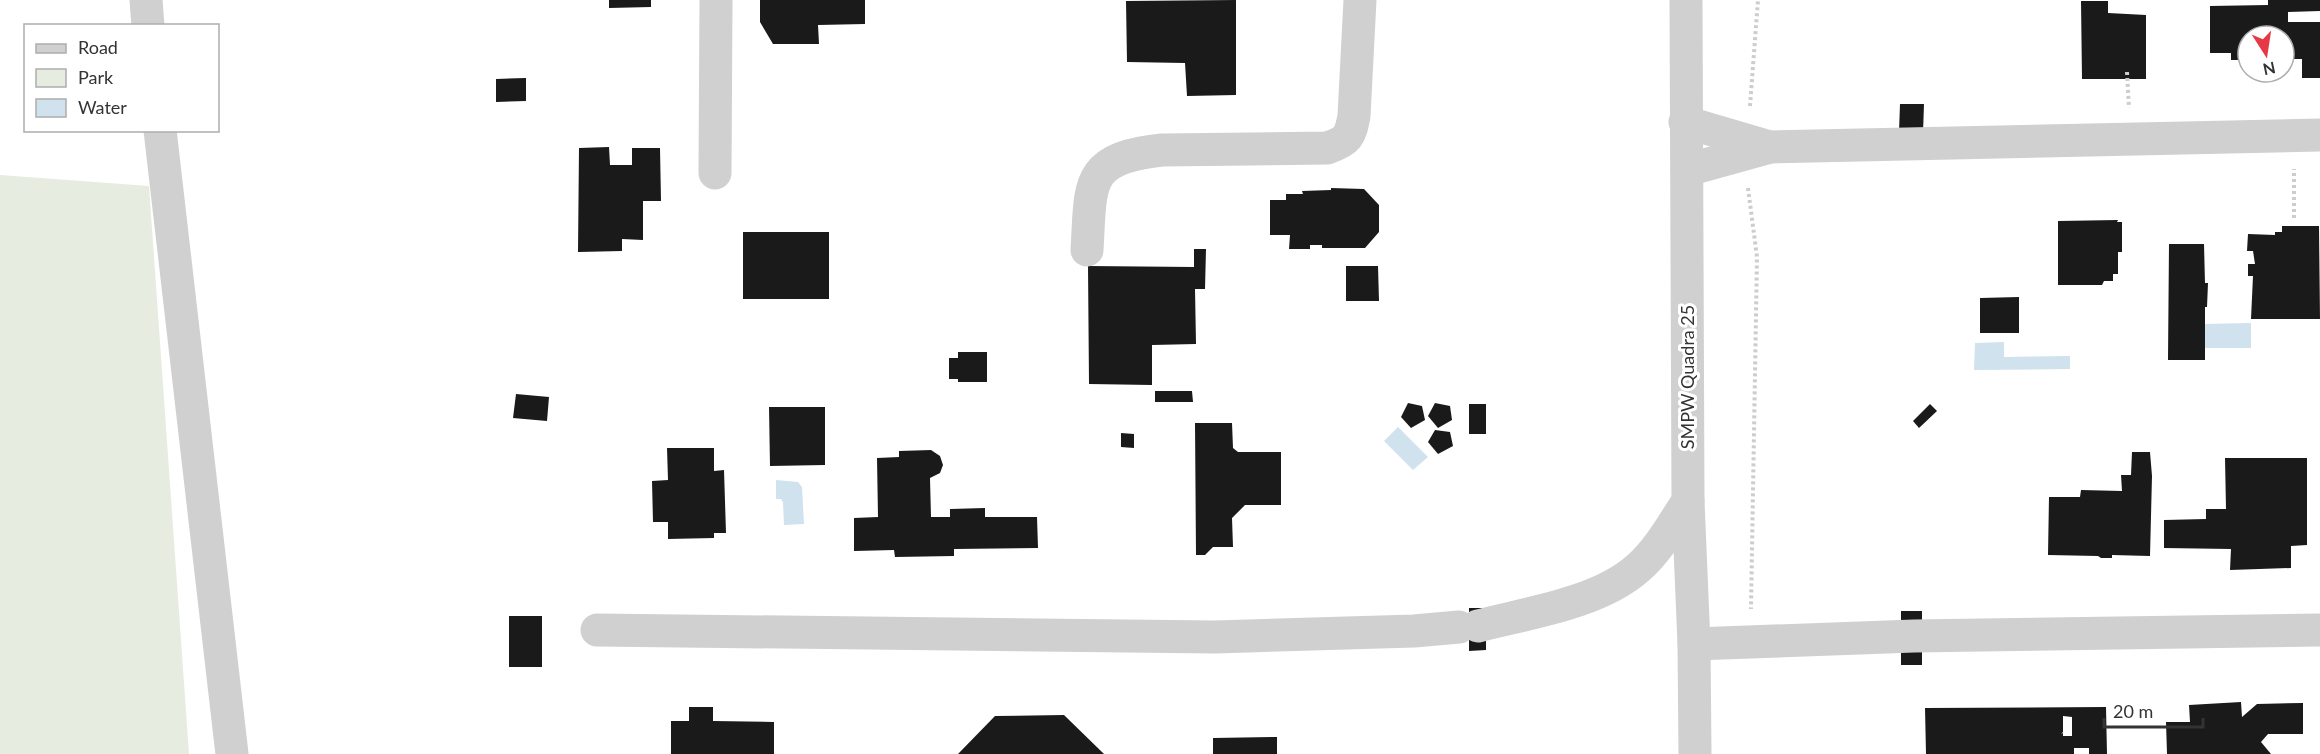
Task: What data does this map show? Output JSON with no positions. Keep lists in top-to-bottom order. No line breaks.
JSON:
{"streets":{"street":["SMPW Quadra 25"]},"legend":["Road","Park","Water"],"scale_bar":"20 m","north":"bottom"}
